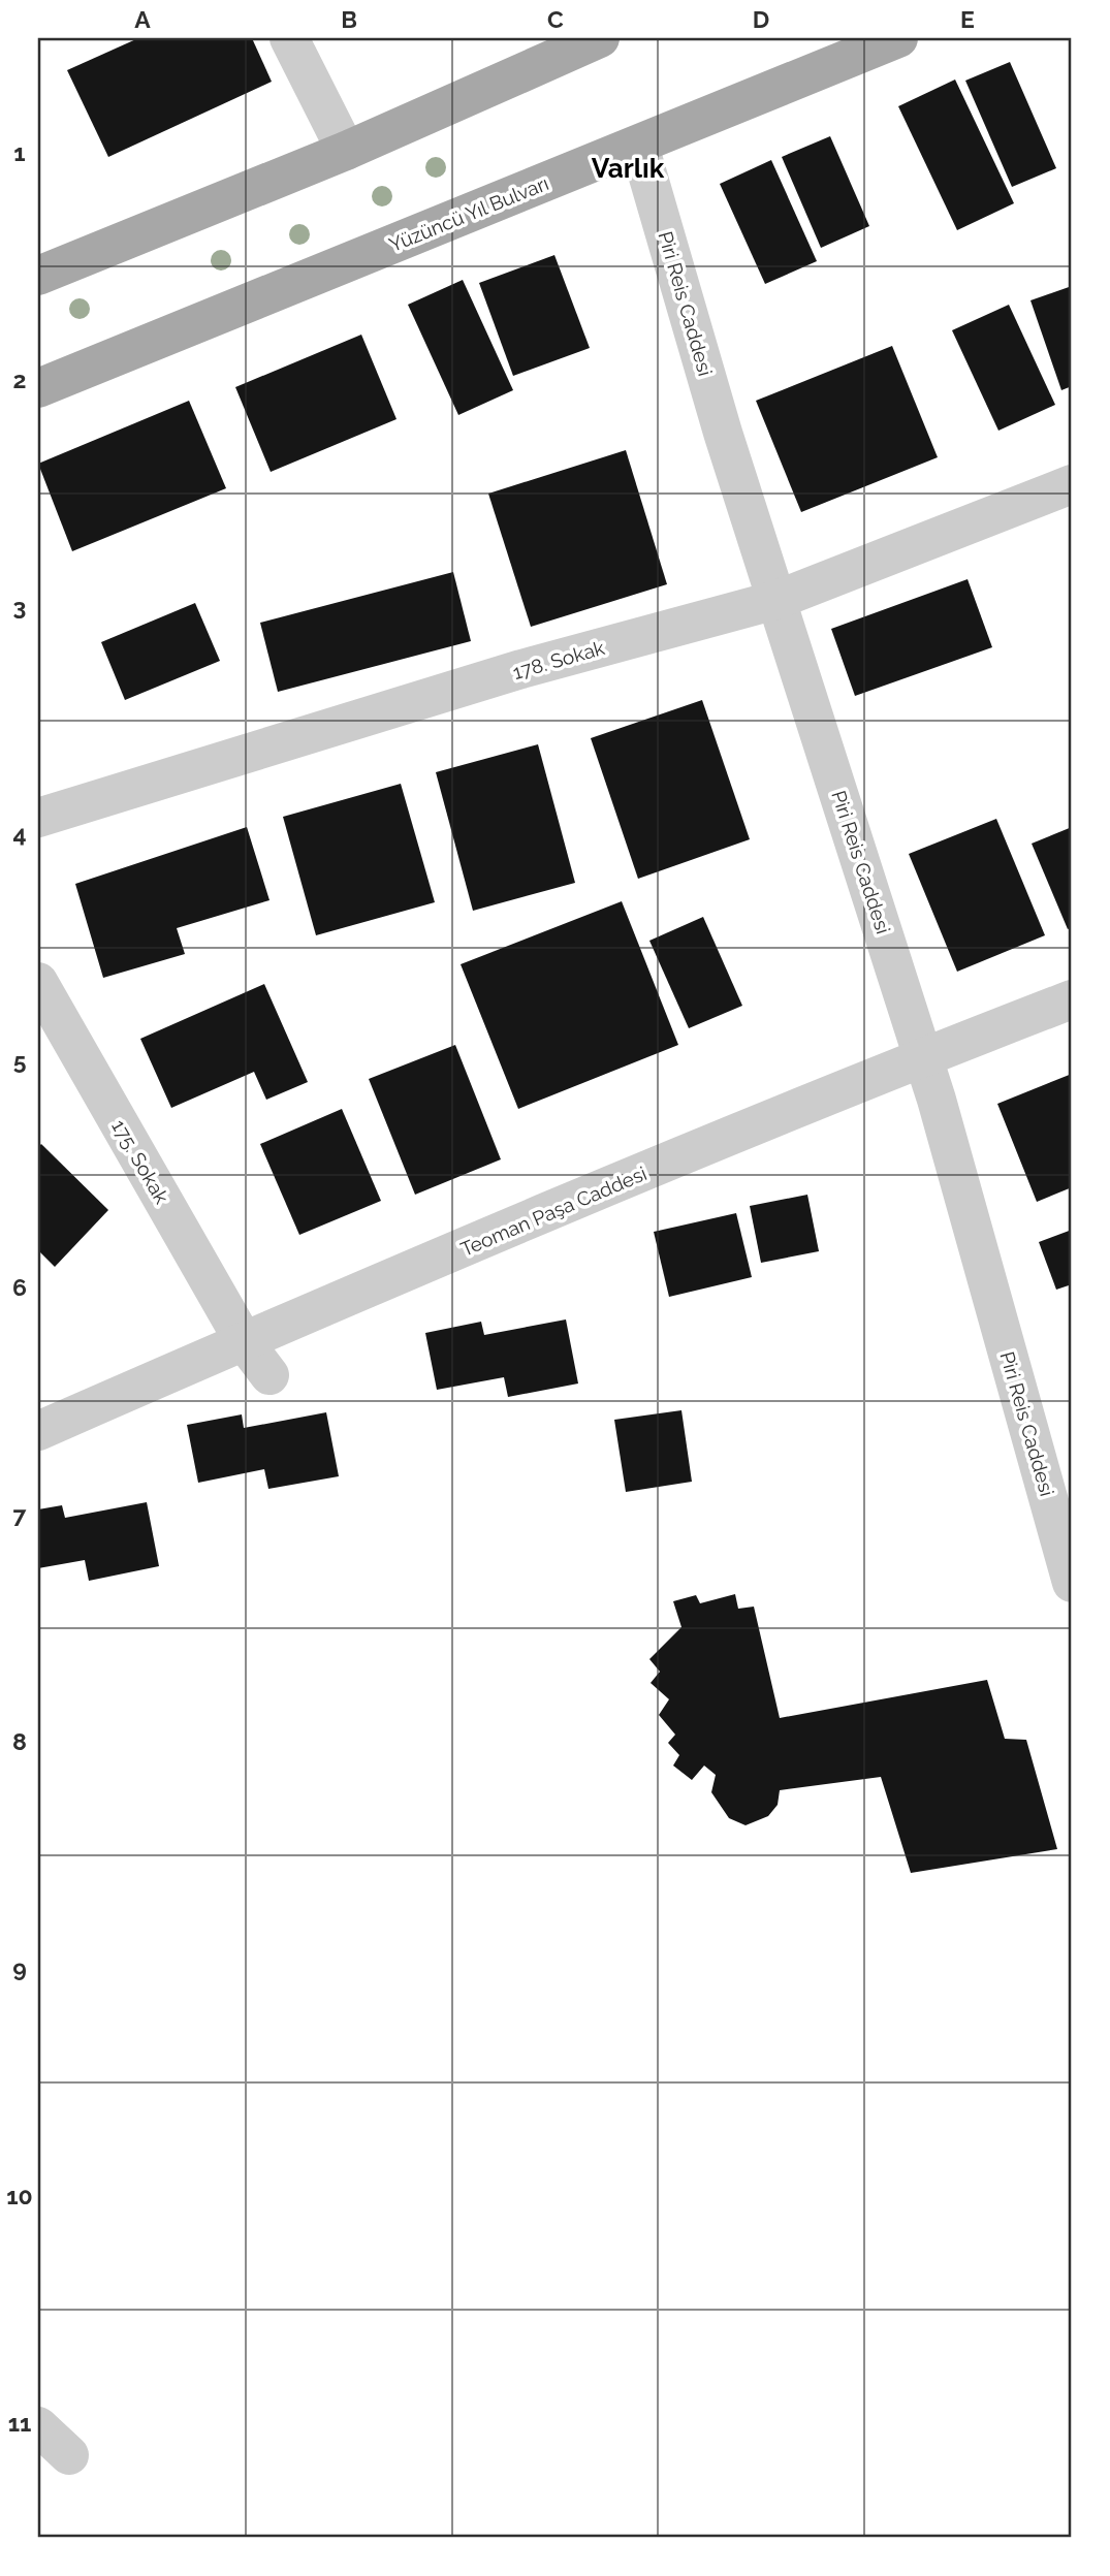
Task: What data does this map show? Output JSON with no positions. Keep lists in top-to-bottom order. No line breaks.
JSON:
{"streets":{"main road":["Yüzüncü Yıl Bulvarı"],"street":["Piri Reis Caddesi","178. Sokak","175. Sokak","Teoman Paşa Caddesi"]},"crossings":[["Yüzüncü Yıl Bulvarı","Piri Reis Caddesi"],["Piri Reis Caddesi","178. Sokak"],["Piri Reis Caddesi","Teoman Paşa Caddesi"],["175. Sokak","Teoman Paşa Caddesi"]],"districts":["Varlık"],"grid":{"columns":["A","B","C","D","E"],"rows":["1","2","3","4","5","6","7","8","9","10","11"]}}
